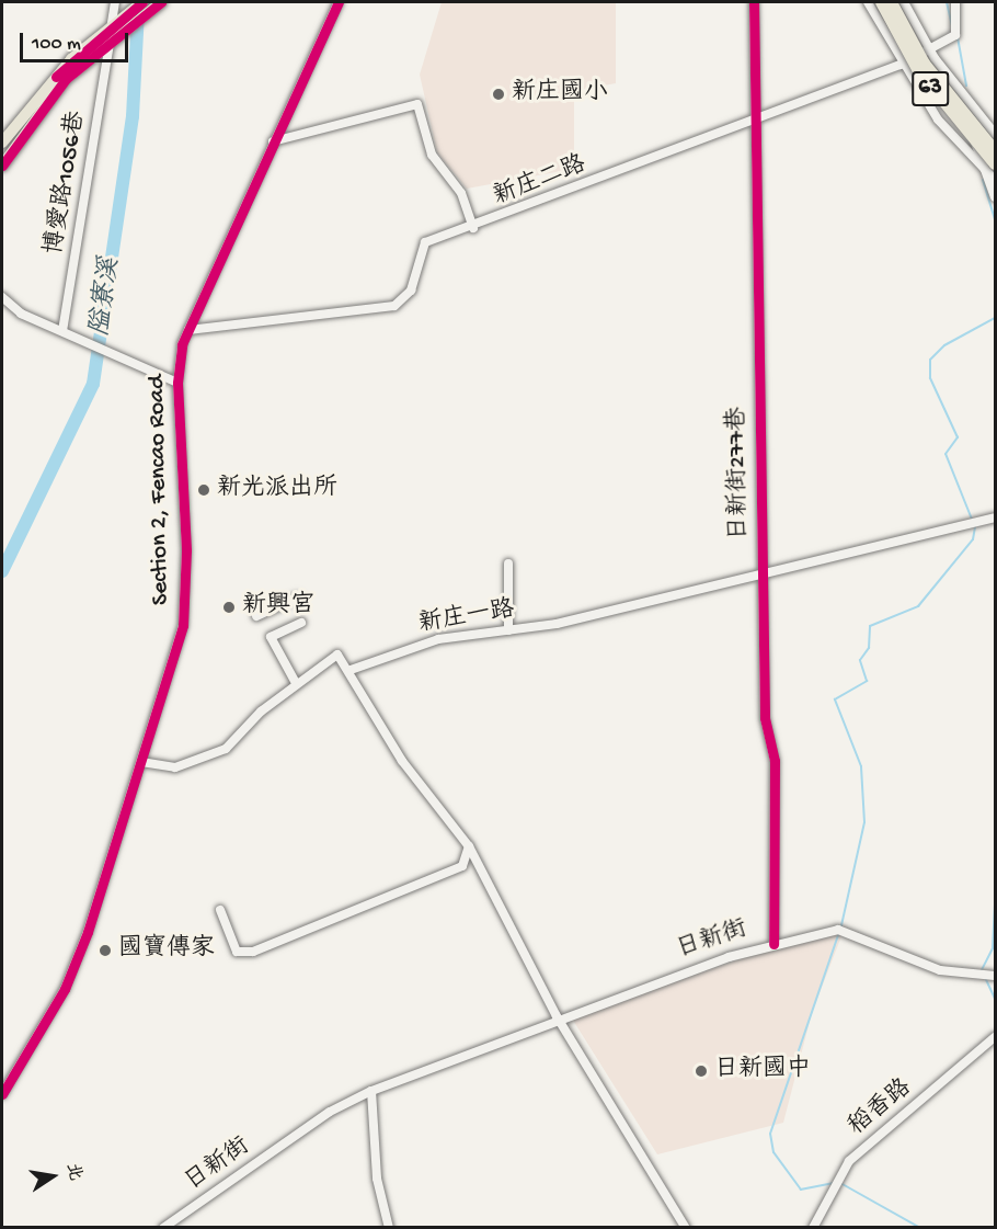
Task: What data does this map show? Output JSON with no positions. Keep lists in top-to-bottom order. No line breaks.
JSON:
{"streets":{"main road":["63"],"street":["新庄二路","博愛路1056巷","日新街277巷","Section 2, Fencao Road","新庄一路","日新街","稻香路"]},"crossings":[["新庄二路","日新街277巷"],["新庄二路","Section 2, Fencao Road"],["日新街277巷","新庄一路"],["日新街277巷","日新街"]],"water":["隘寮溪"],"places":["新庄國小","新光派出所","新興宮","國寶傳家","日新國中"],"scale_bar":"100 m","north":"right"}
